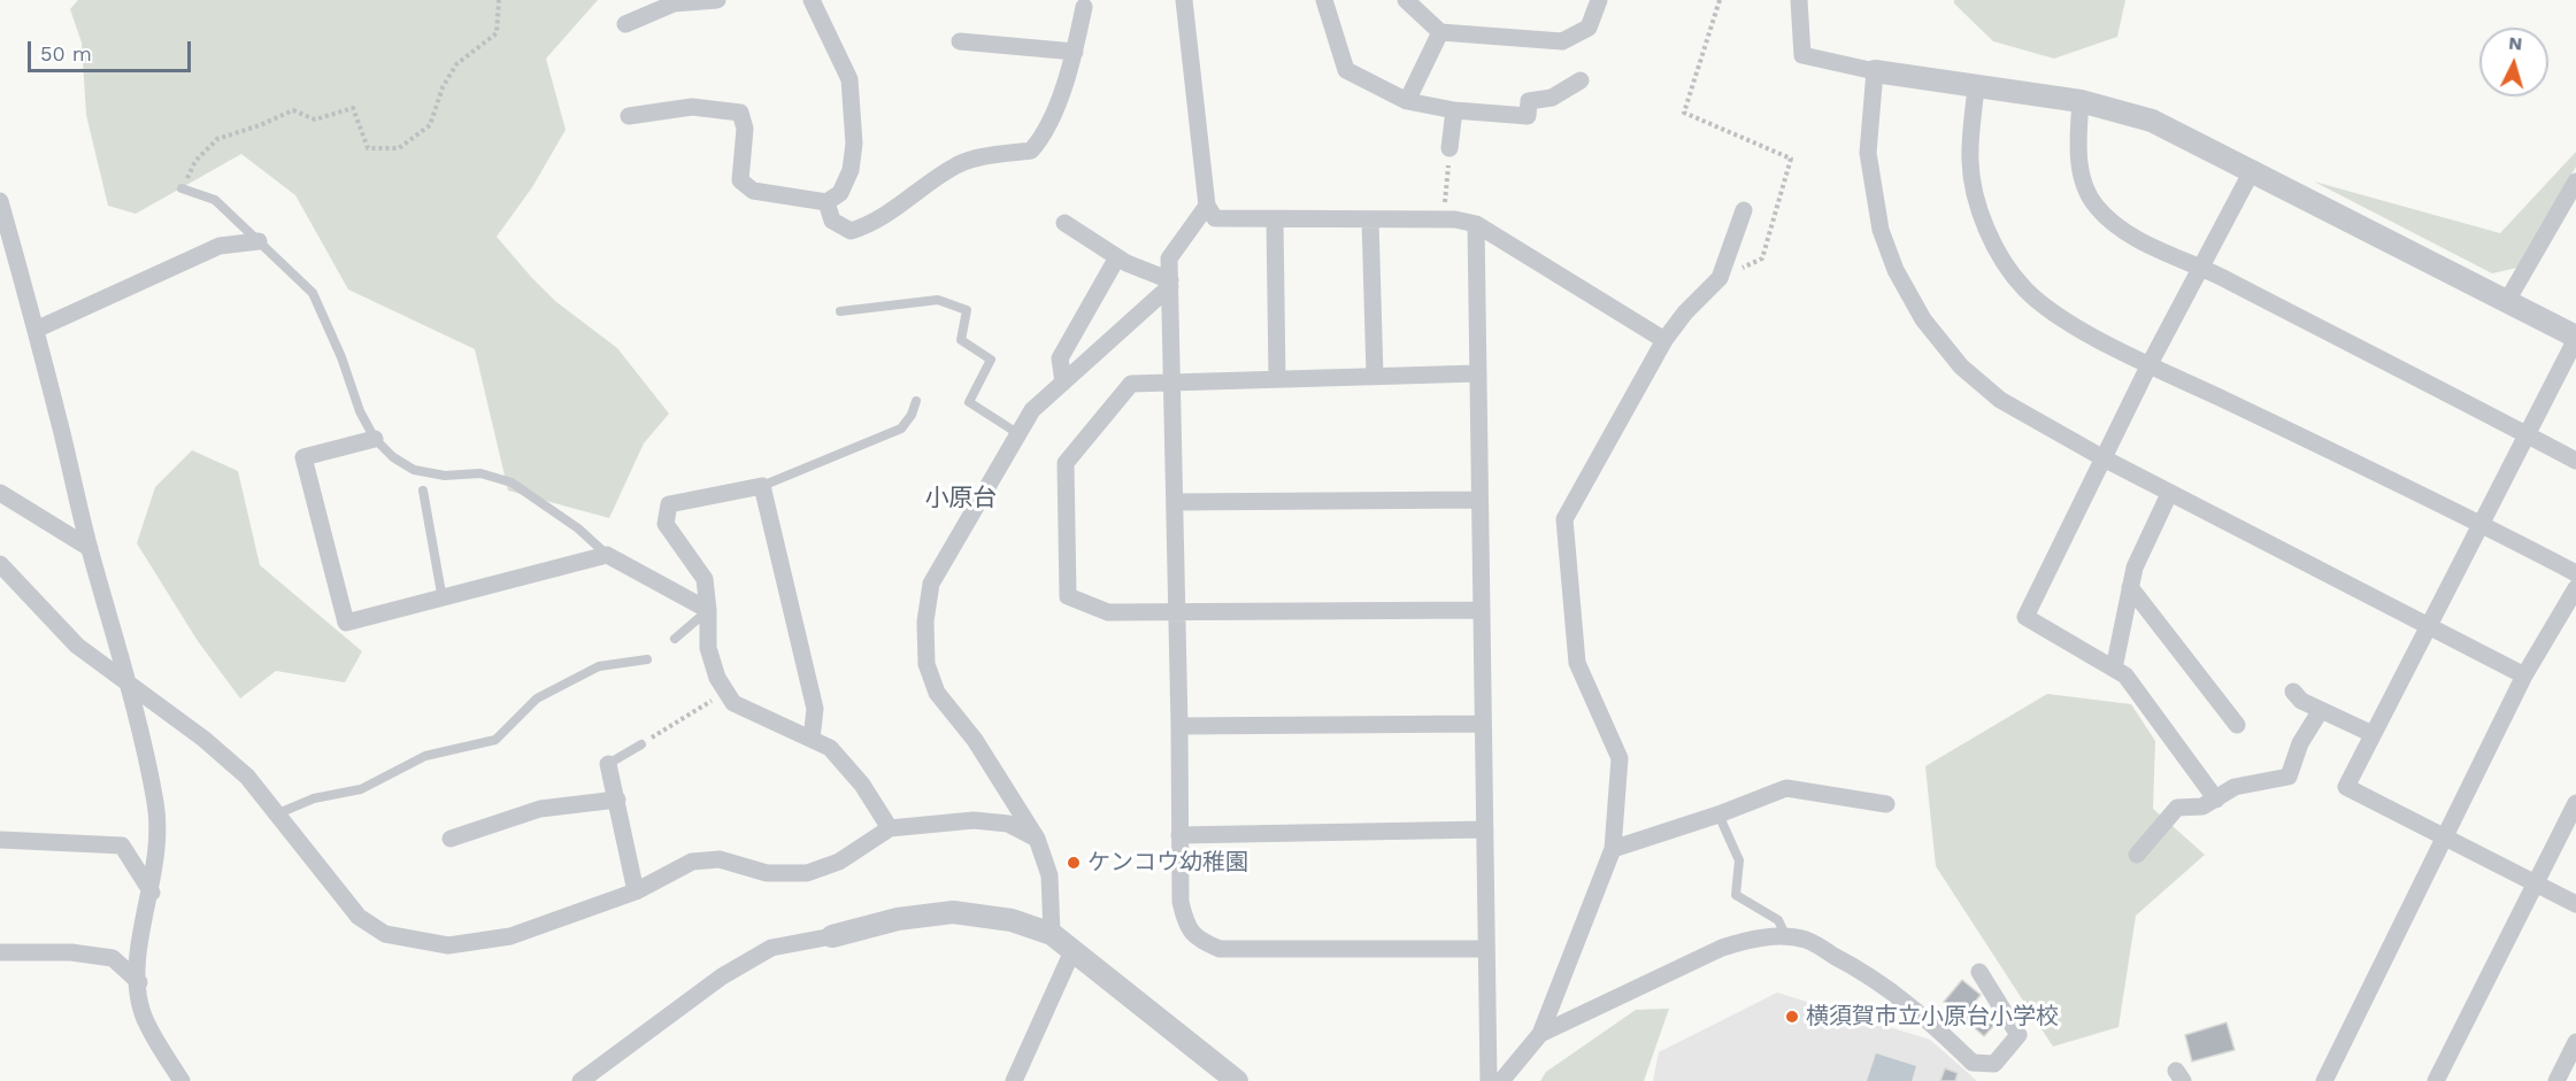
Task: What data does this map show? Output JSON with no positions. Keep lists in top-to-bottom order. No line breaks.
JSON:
{"districts":["小原台"],"places":["ケンコウ幼稚園","横須賀市立小原台小学校"],"scale_bar":"50 m","north":"top"}
